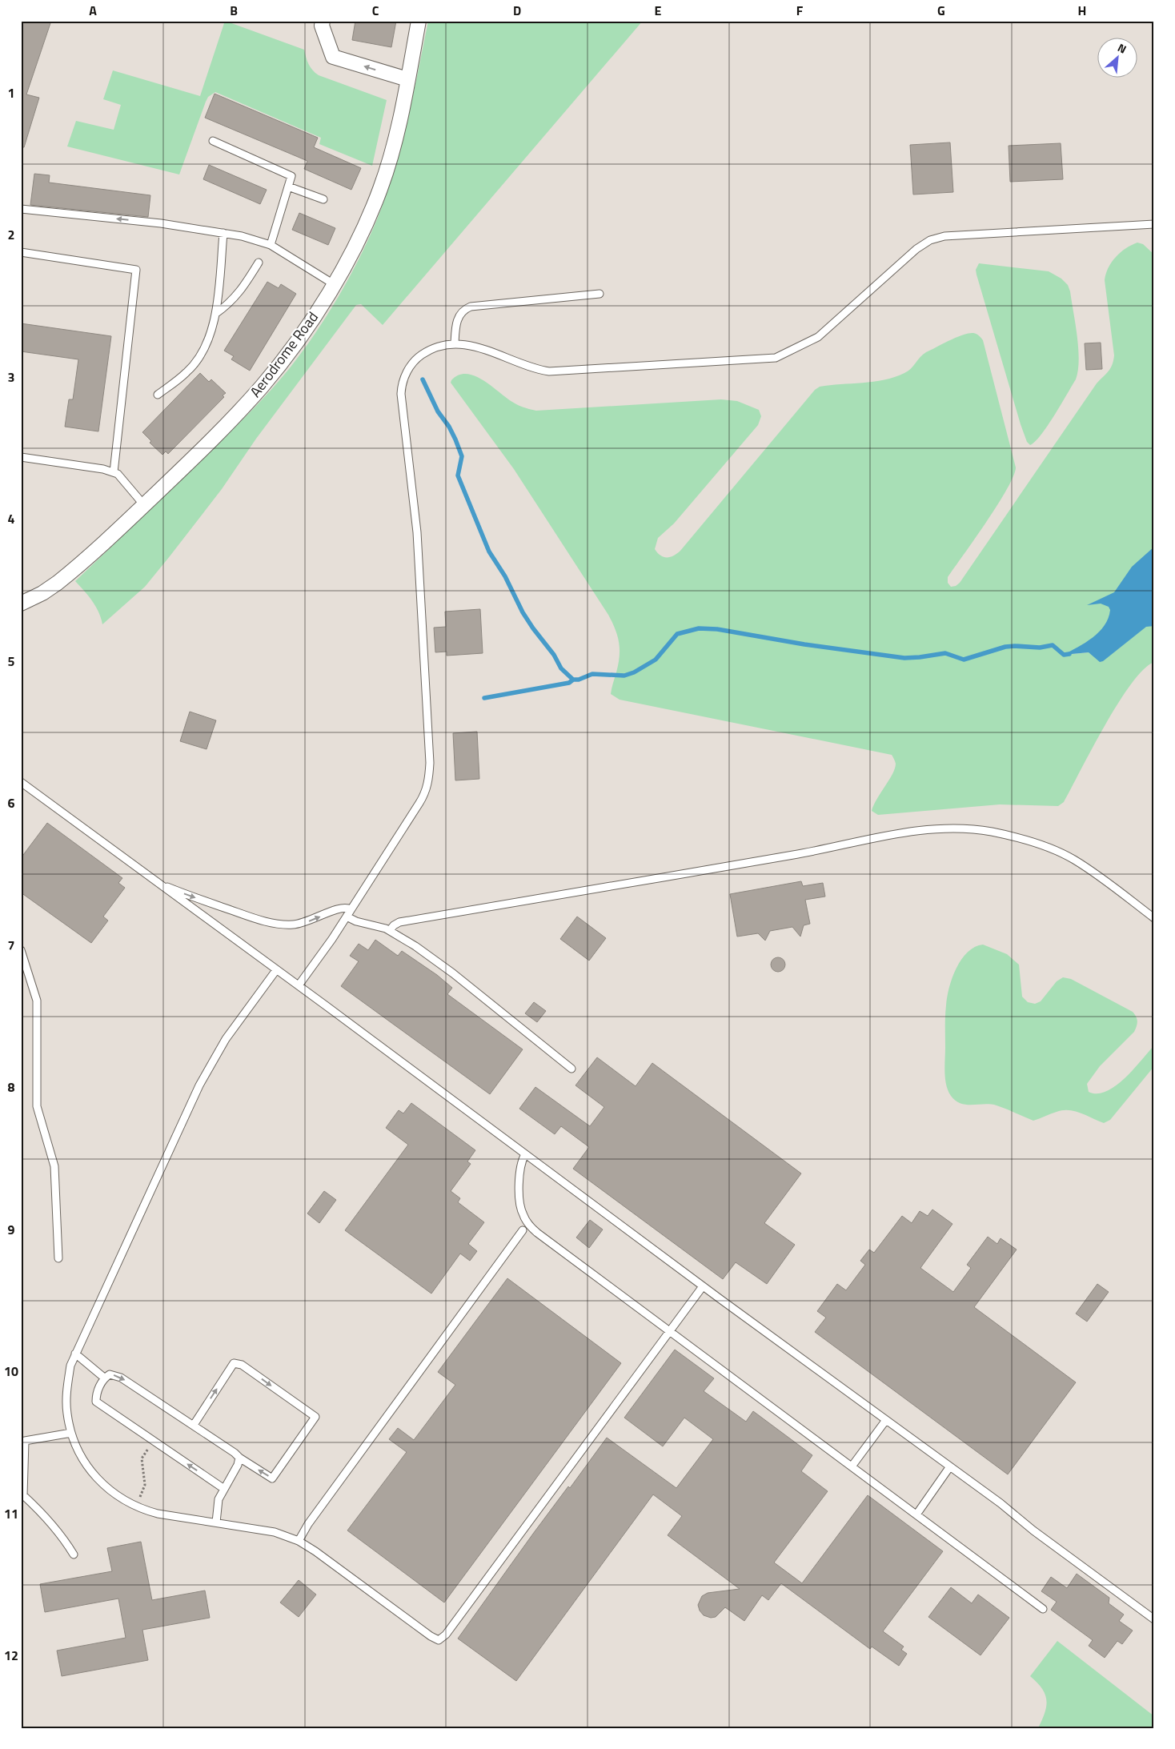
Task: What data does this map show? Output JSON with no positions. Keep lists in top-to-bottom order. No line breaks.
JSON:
{"streets":{"street":["Aerodrome Road"]},"north":"top right","grid":{"columns":["A","B","C","D","E","F","G","H"],"rows":["1","2","3","4","5","6","7","8","9","10","11","12"]}}
